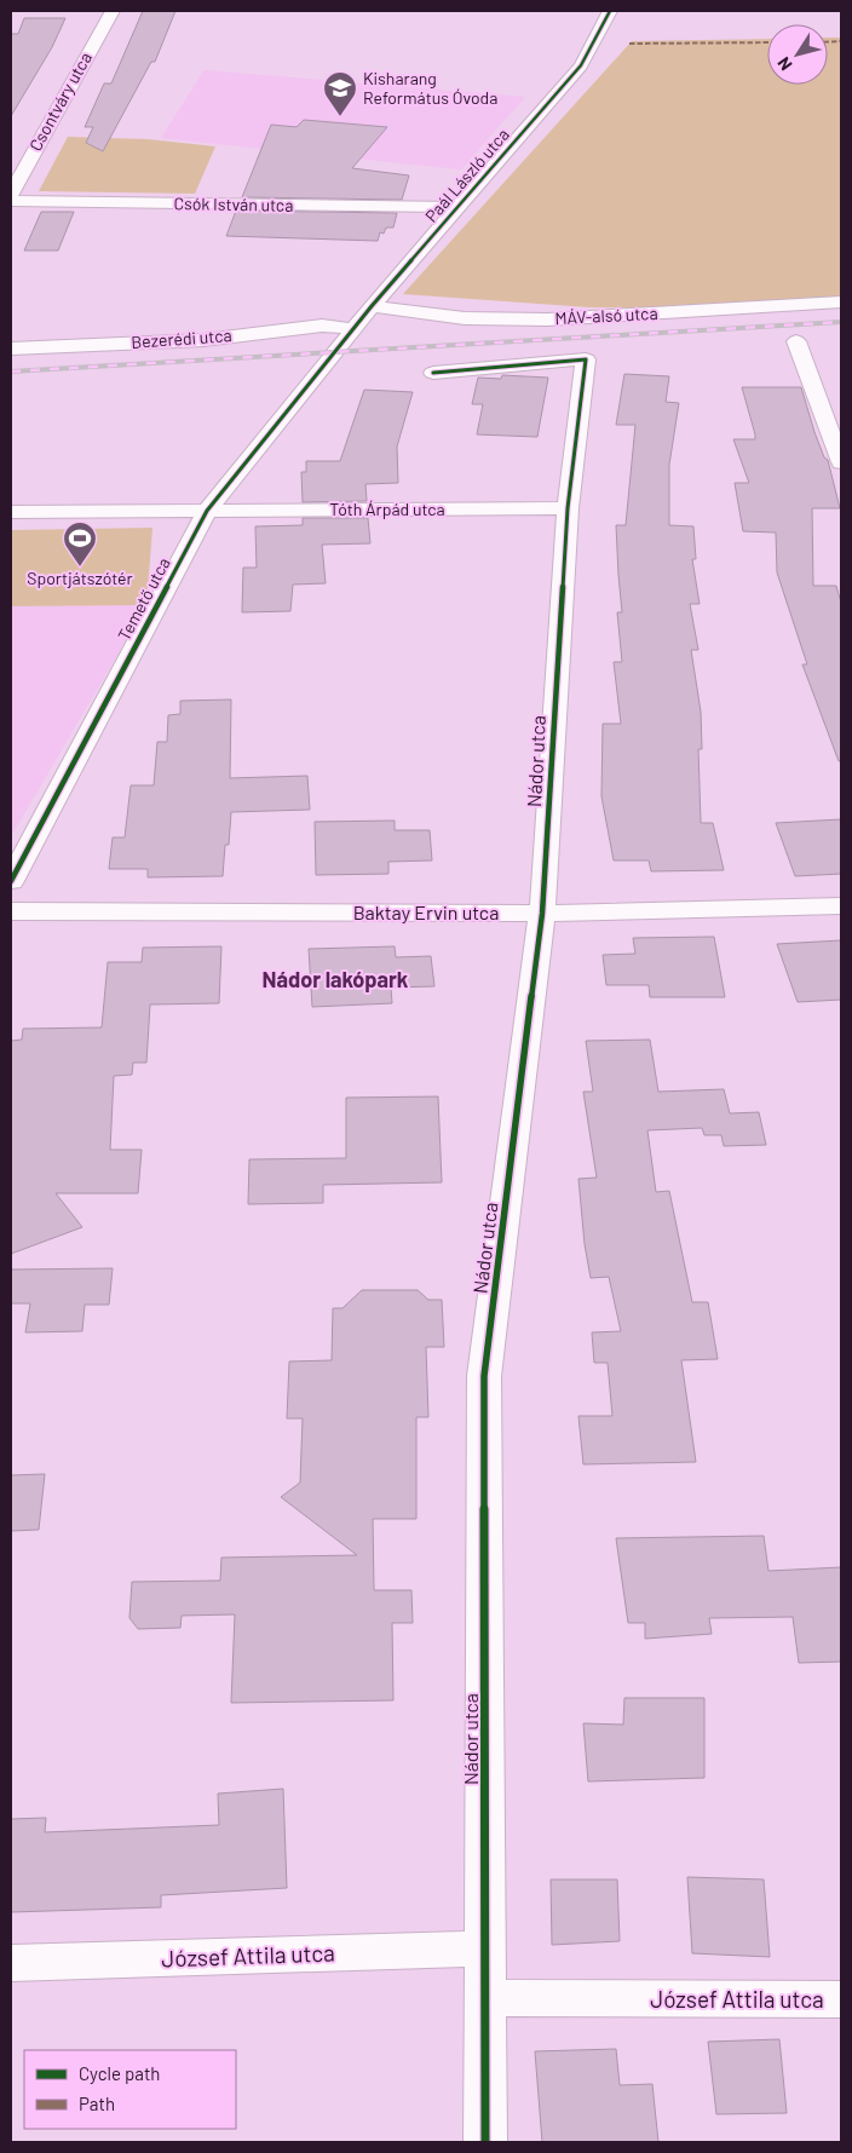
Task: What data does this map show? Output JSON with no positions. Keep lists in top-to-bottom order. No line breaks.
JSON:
{"streets":{"street":["Csontváry utca","Paál László utca","Csók István utca","MÁV-alsó utca","Bezerédi utca","Tóth Árpád utca","Temető utca","Nádor utca","Baktay Ervin utca","József Attila utca"]},"crossings":[["Paál László utca","Csók István utca"],["Paál László utca","MÁV-alsó utca"],["Paál László utca","Bezerédi utca"],["Paál László utca","Temető utca"],["Tóth Árpád utca","Temető utca"],["Tóth Árpád utca","Nádor utca"],["Nádor utca","Baktay Ervin utca"],["Nádor utca","József Attila utca"]],"districts":["Nádor lakópark"],"places":{"school or university":["Kisharang Református Óvoda"],"sports":["Sportjátszótér"]},"legend":["Cycle path","Path"],"north":"bottom left"}
